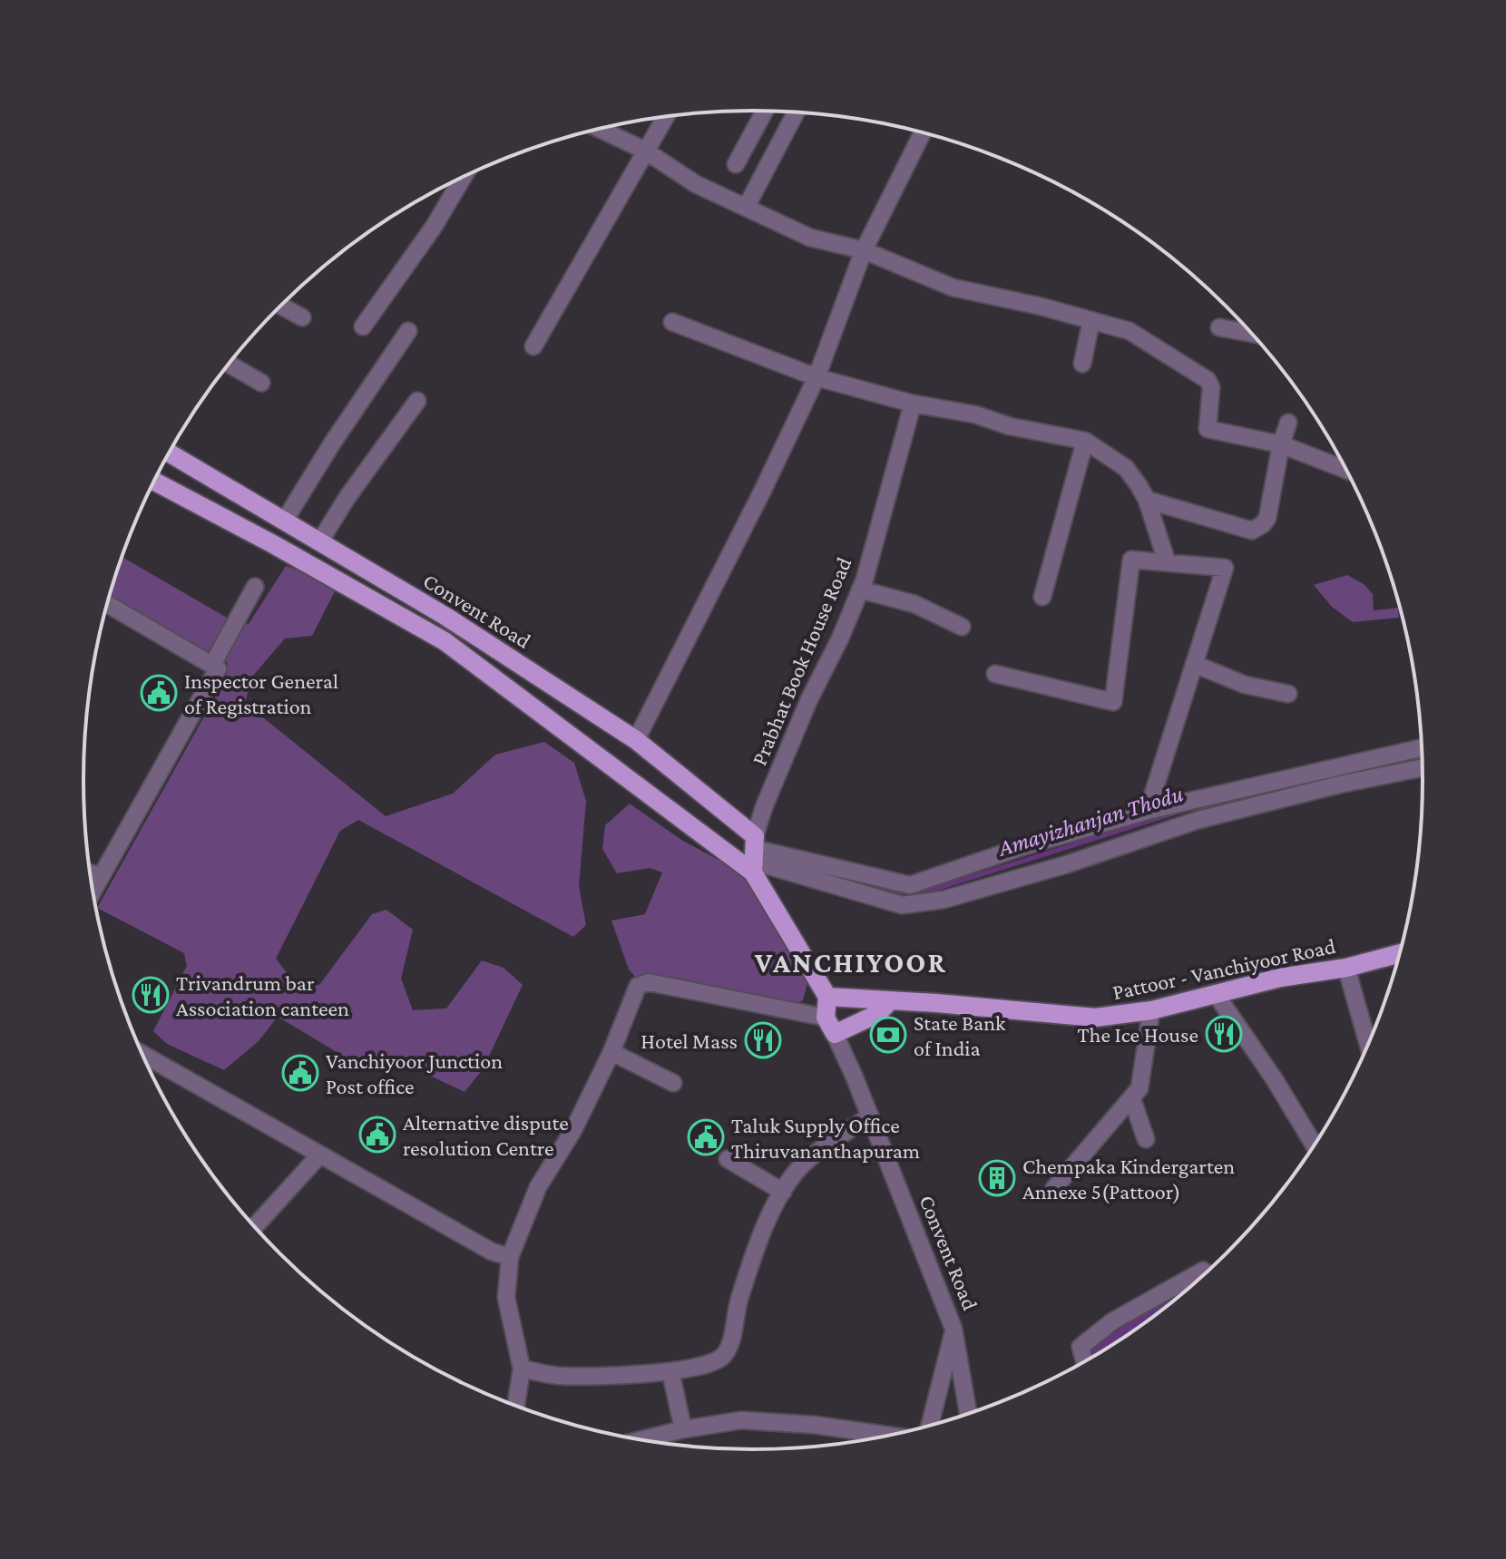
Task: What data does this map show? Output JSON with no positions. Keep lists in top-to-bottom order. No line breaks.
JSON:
{"streets":{"main road":["Convent Road","Pattoor - Vanchiyoor Road"],"street":["Prabhat Book House Road"]},"crossings":[["Convent Road","Prabhat Book House Road"],["Convent Road","Pattoor - Vanchiyoor Road"]],"districts":["VANCHIYOOR"],"water":["Amayizhanjan Thodu"],"places":{"public building":["Inspector General of Registration","Vanchiyoor Junction Post office","Alternative dispute resolution Centre","Taluk Supply Office Thiruvananthapuram"],"restaurant":["Trivandrum bar Association canteen","The Ice House","Hotel Mass"],"bank":["State Bank of India"],"building":["Chempaka Kindergarten Annexe 5(Pattoor)"]}}
